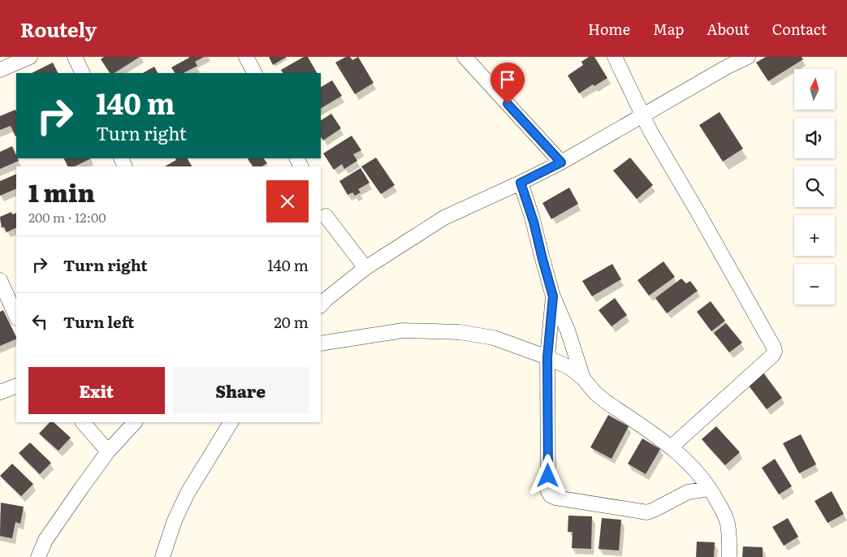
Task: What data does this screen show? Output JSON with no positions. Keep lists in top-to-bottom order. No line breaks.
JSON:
{"north":"top","page":{"header":"Routely","nav":["Home","Map","About","Contact"],"map_buttons":["+","−"],"turn":["140 m","Turn right"],"heading":["1 min","200 m · 12:00"],"list":[{"name":"Turn right","value":"140 m"},{"name":"Turn left","value":"20 m"}],"buttons":["Exit","Share"]}}
